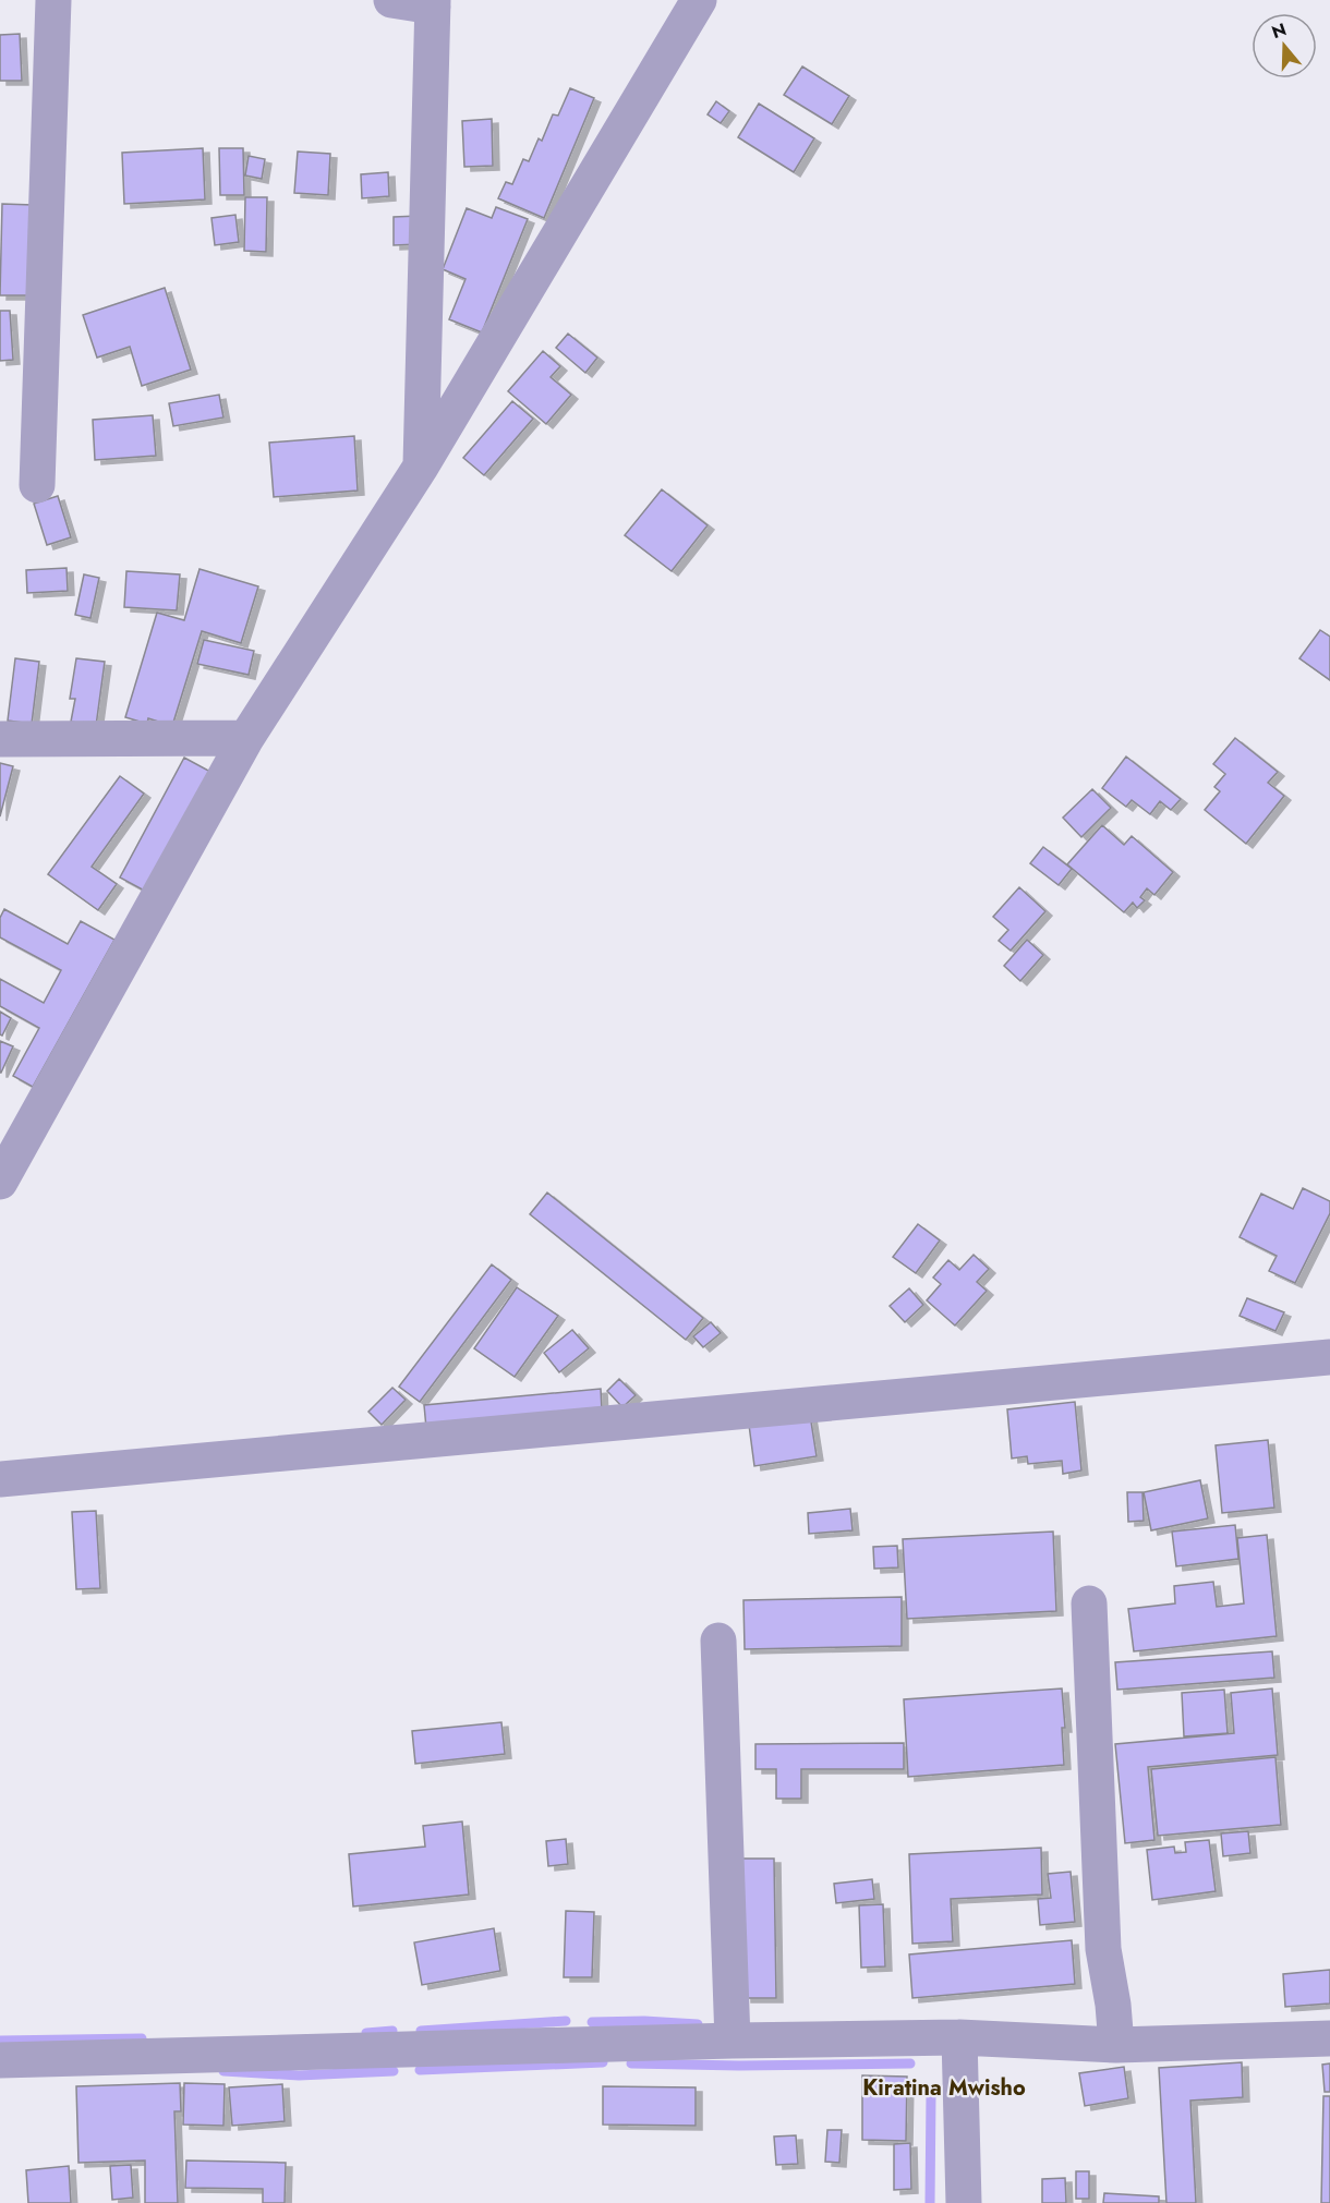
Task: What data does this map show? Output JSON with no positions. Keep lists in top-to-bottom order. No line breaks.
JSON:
{"districts":["Kiratina Mwisho"],"north":"top"}
